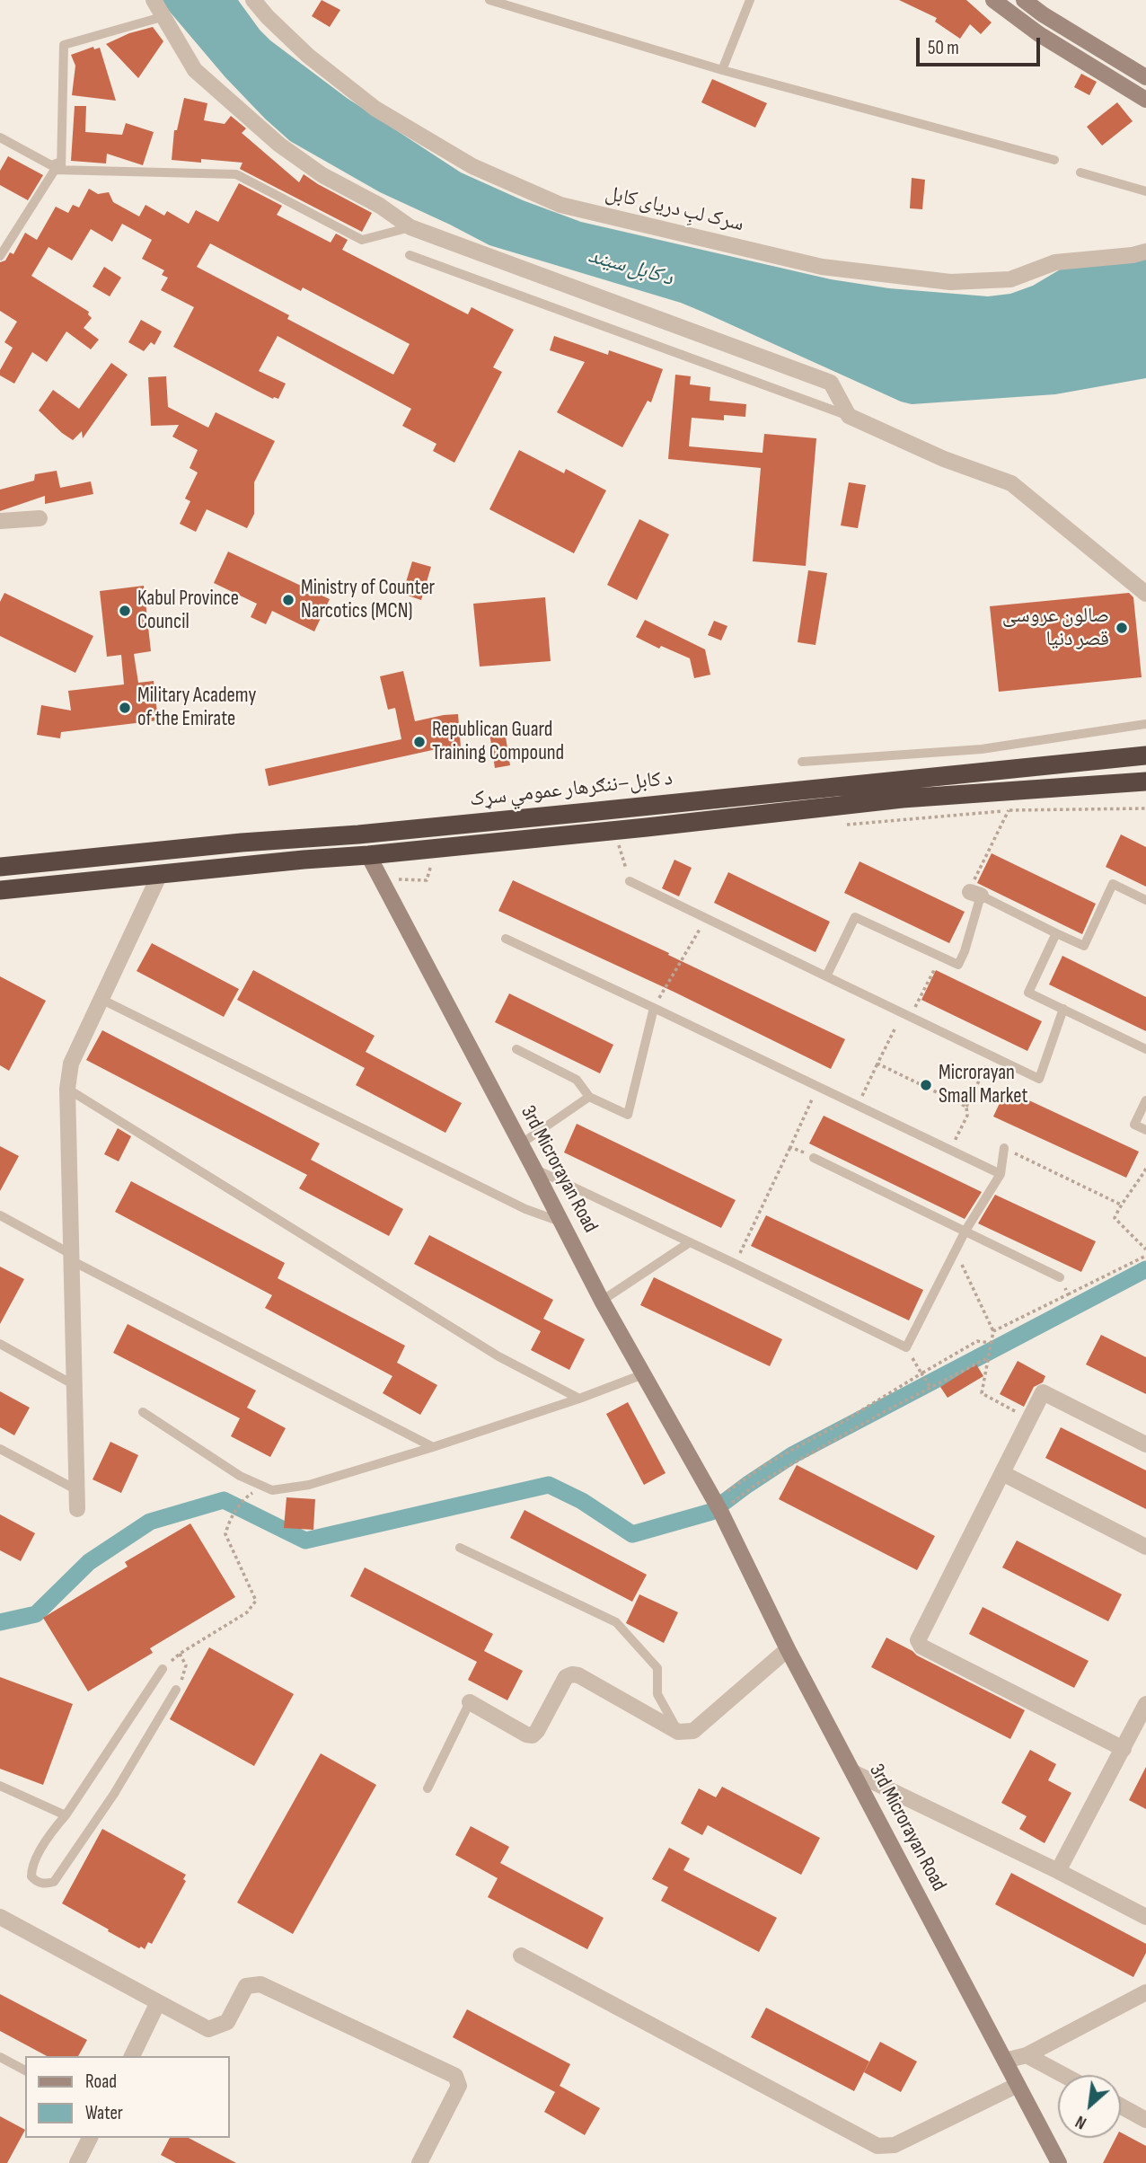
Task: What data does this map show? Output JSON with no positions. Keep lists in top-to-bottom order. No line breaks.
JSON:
{"streets":{"highway":["د کابل–ننګرهار عمومي سړک"],"street":["سرک لبِ دریای کابل","3rd Microrayan Road"]},"water":["د کابل سيند"],"places":["Ministry of Counter Narcotics (MCN)","Kabul Province Council","صالون عروسی قصر دنیا","Military Academy of the Emirate","Republican Guard Training Compound","Microrayan Small Market"],"legend":["Road","Water"],"scale_bar":"50 m","north":"bottom left"}
